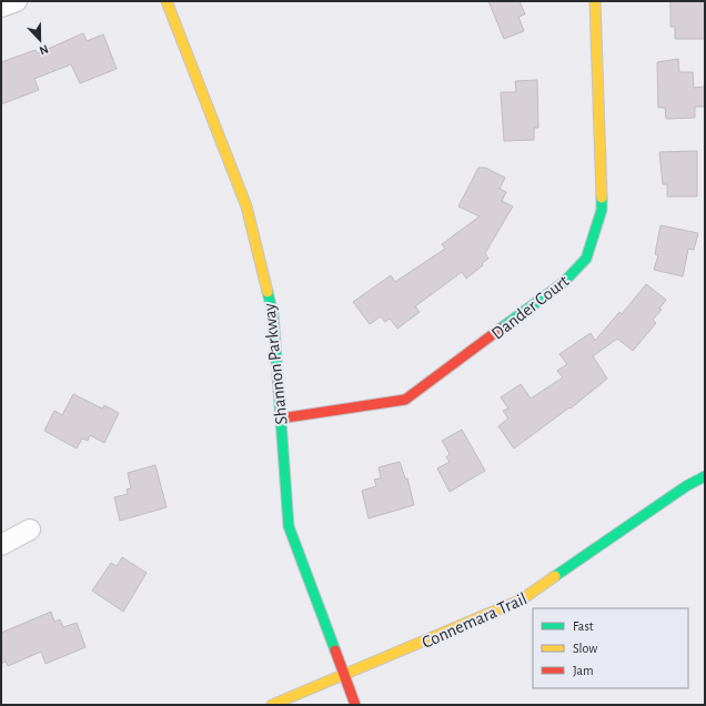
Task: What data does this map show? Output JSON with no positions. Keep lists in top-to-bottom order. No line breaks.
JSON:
{"streets":{"street":["Dander Court","Shannon Parkway","Connemara Trail"]},"crossings":[["Dander Court","Shannon Parkway"],["Shannon Parkway","Connemara Trail"]],"legend":["Fast","Slow","Jam"],"north":"bottom"}
